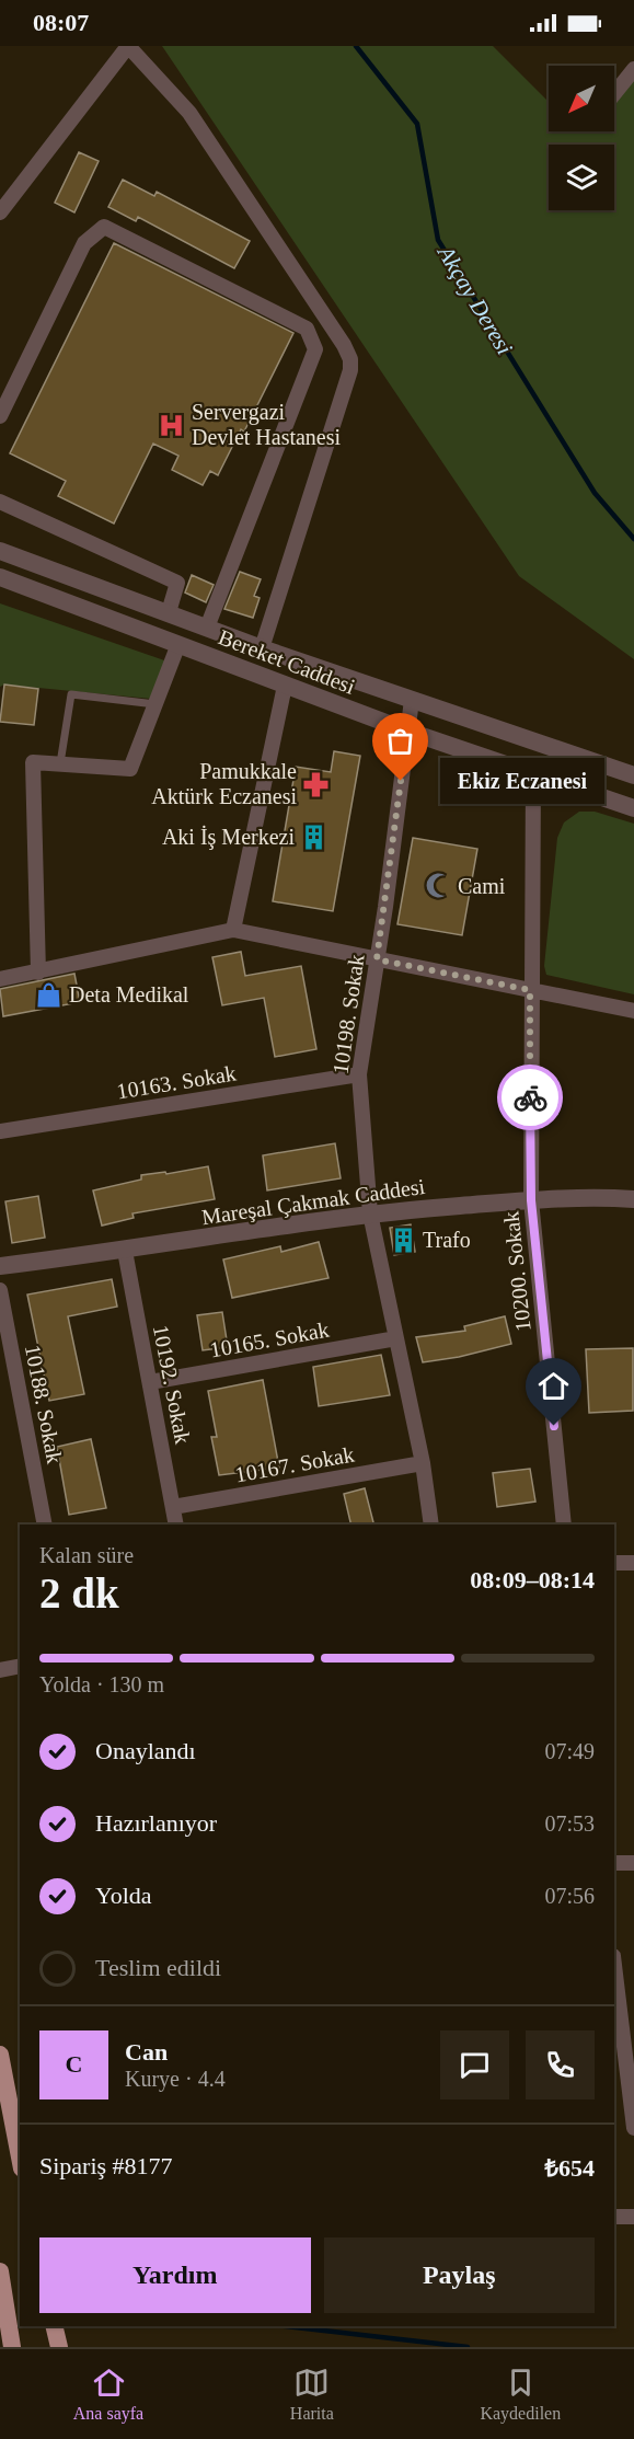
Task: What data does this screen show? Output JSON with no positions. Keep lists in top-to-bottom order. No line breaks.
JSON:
{"streets":{"street":["Bereket Caddesi","10198. Sokak","10163. Sokak","Mareşal Çakmak Caddesi","10200. Sokak","10165. Sokak","10192. Sokak","10188. Sokak","10167. Sokak"]},"crossings":[["Bereket Caddesi","10198. Sokak"],["Bereket Caddesi","10200. Sokak"],["10198. Sokak","10163. Sokak"],["10198. Sokak","Mareşal Çakmak Caddesi"],["10198. Sokak","10165. Sokak"],["10198. Sokak","10167. Sokak"],["Mareşal Çakmak Caddesi","10200. Sokak"],["Mareşal Çakmak Caddesi","10192. Sokak"],["10165. Sokak","10192. Sokak"],["10192. Sokak","10167. Sokak"]],"water":["Akçay Deresi"],"places":{"hospital":["Servergazi Devlet Hastanesi"],"other":["Ekiz Eczanesi"],"pharmacy":["Pamukkale Aktürk Eczanesi"],"building":["Aki İş Merkezi","Trafo"],"mosque":["Cami"],"shop":["Deta Medikal"]},"north":"bottom left","page":{"status":"08:07","bubble":"Ekiz Eczanesi","heading":["2 dk","Kalan süre","08:09–08:14"],"panel":["Can","Kurye · 4.4","Sipariş #8177","₺654"],"bar":"Yolda · 130 m","list":[["Onaylandı","07:49"],["Hazırlanıyor","07:53"],["Yolda","07:56"],"Teslim edildi"],"round":"C","buttons":["Yardım","Paylaş"],"tabs":["Ana sayfa","Harita","Kaydedilen"]}}
